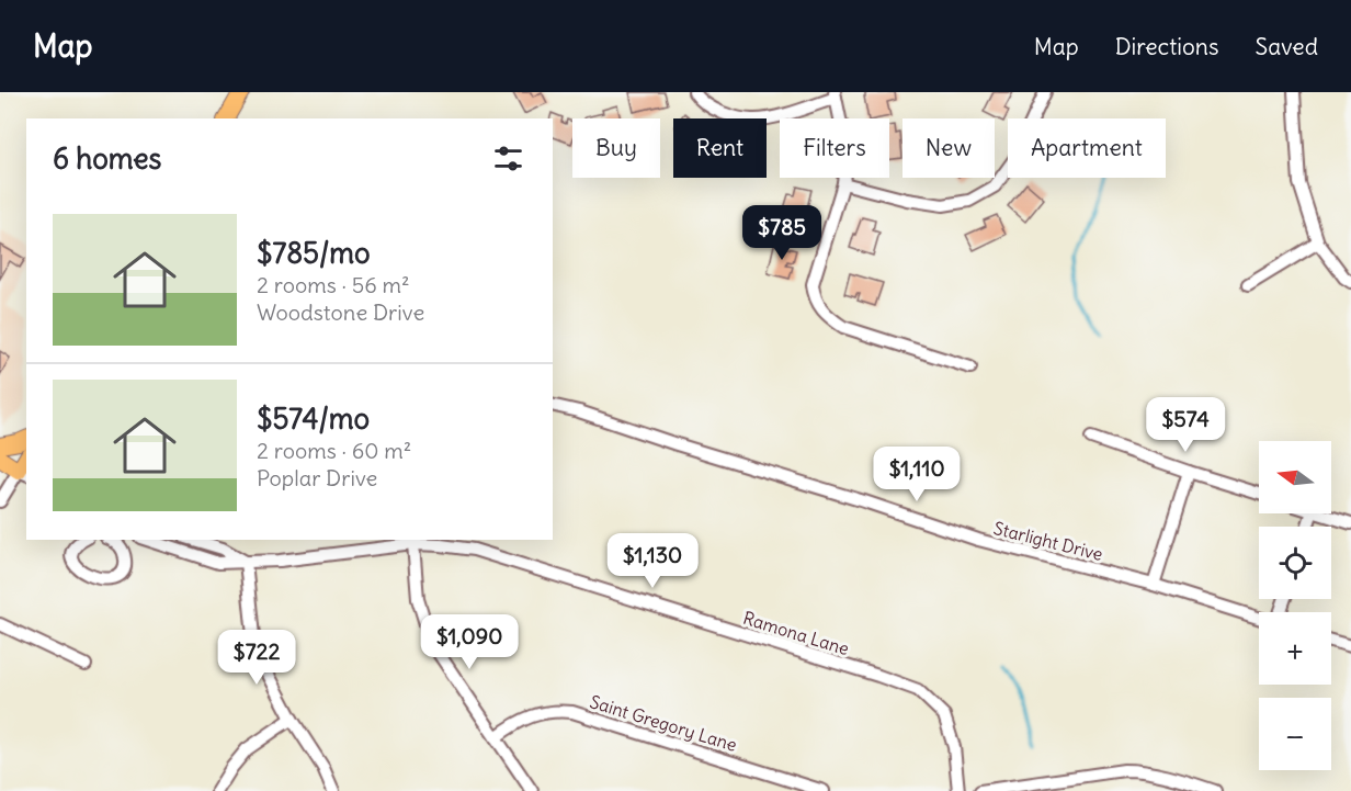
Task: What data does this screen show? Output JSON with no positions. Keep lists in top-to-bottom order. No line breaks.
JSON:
{"streets":{"street":["Starlight Drive","Ramona Lane","Saint Gregory Lane"]},"north":"left","page":{"header":"Map","nav":["Map","Directions","Saved"],"chip":["Buy","Rent","Filters","New","Apartment"],"heading":"6 homes","list":[{"name":"$785/mo","note":"2 rooms · 56 m² · Woodstone Drive"},{"name":"$574/mo","note":"2 rooms · 60 m² · Poplar Drive"}],"price":["$785","$574","$1,110","$1,130","$1,090","$722"],"map_buttons":["+","−"]}}
